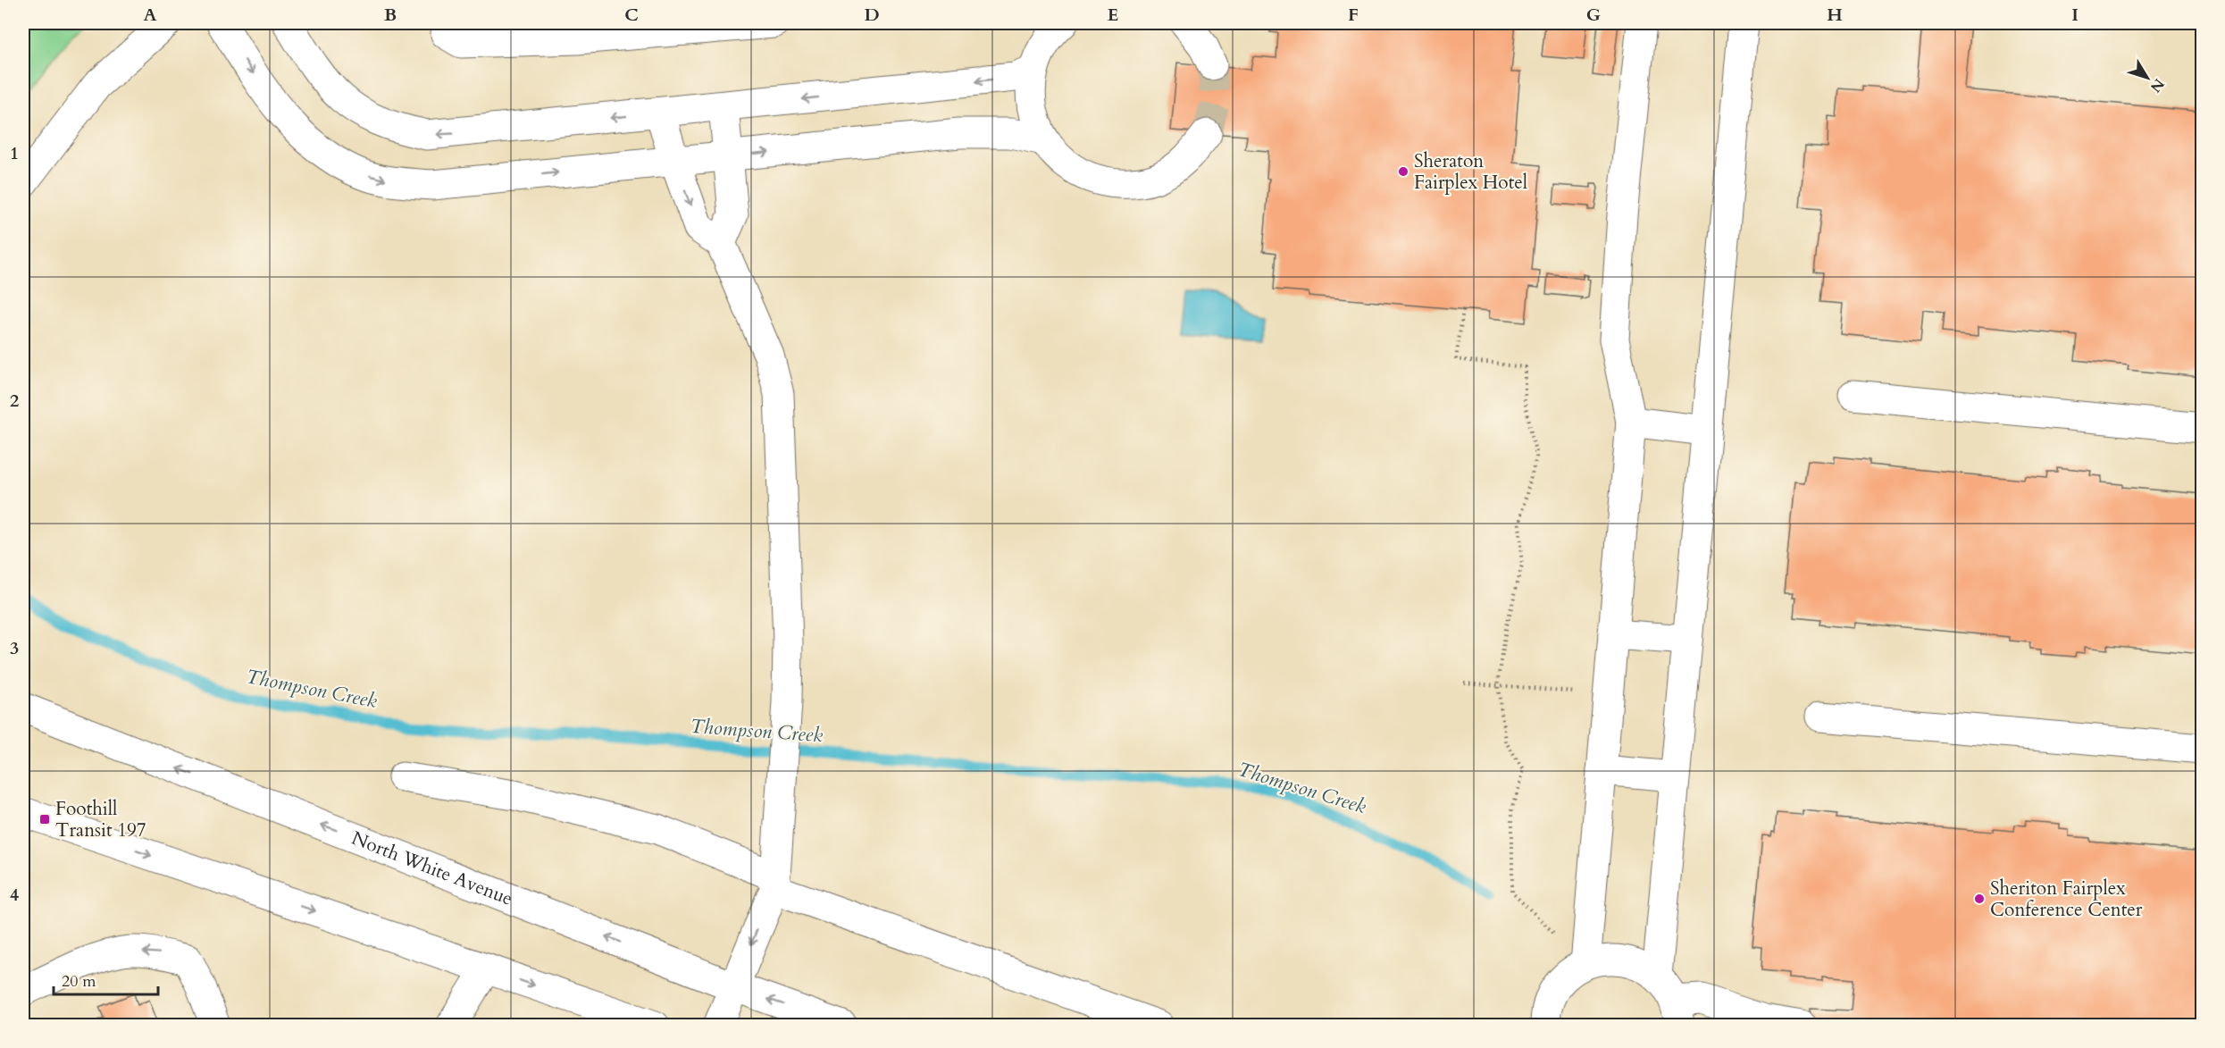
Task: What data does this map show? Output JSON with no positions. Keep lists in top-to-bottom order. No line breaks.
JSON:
{"streets":{"main road":["North White Avenue"]},"water":["Thompson Creek"],"places":{"other":["Sheraton Fairplex Hotel","Sheriton Fairplex Conference Center"],"transit":["Foothill Transit 197"]},"scale_bar":"20 m","north":"bottom right","grid":{"columns":["A","B","C","D","E","F","G","H","I"],"rows":["1","2","3","4"]}}
